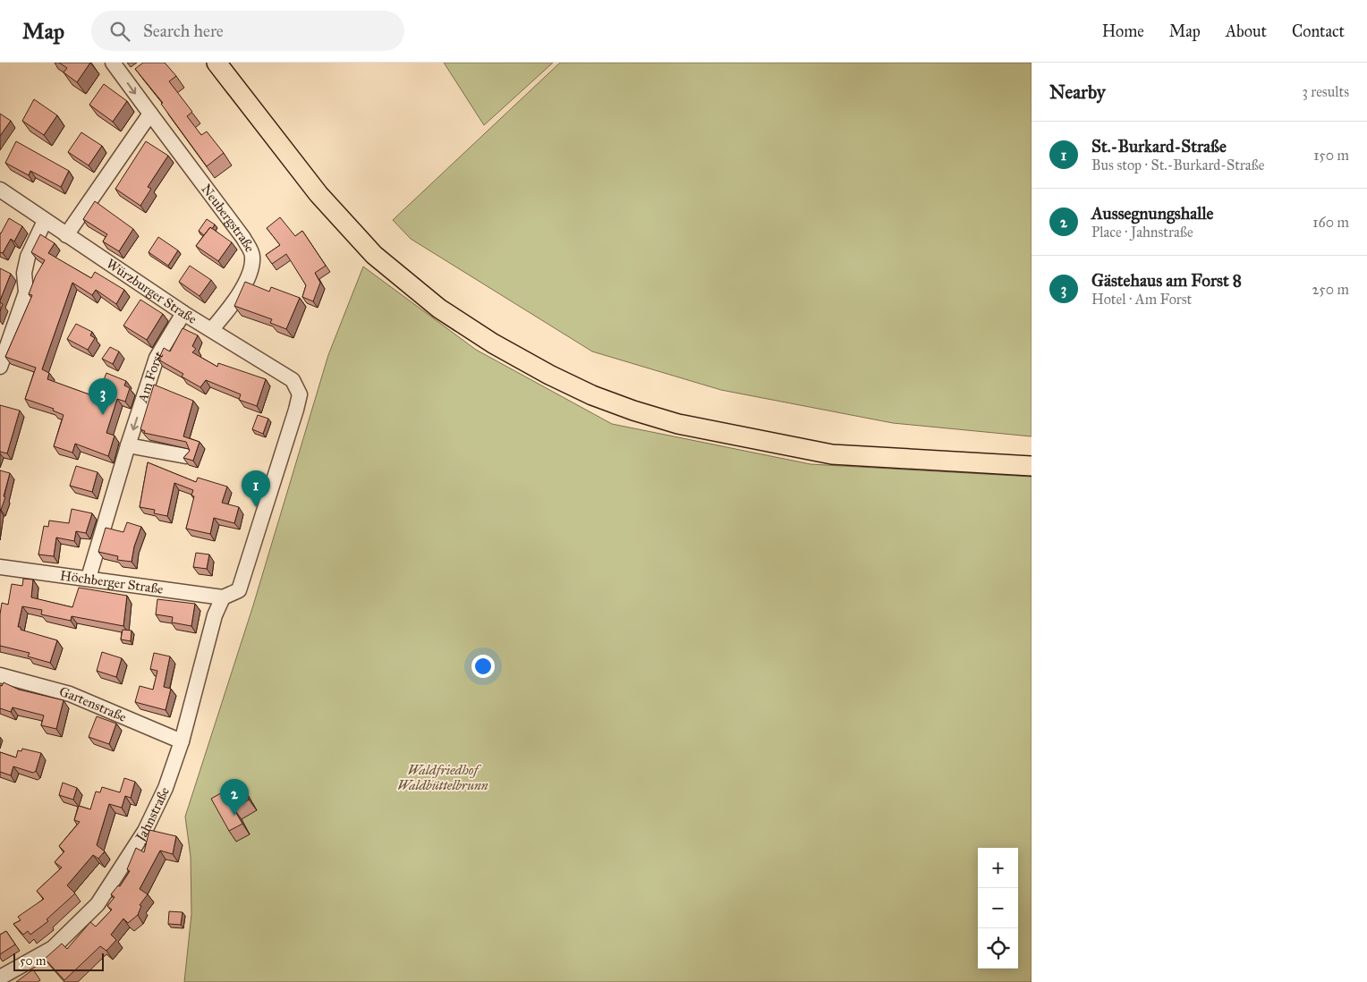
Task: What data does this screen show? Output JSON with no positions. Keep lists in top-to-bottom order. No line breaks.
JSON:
{"streets":{"street":["Neubergstraße","Würzburger Straße","Am Forst","Höchberger Straße","Gartenstraße","Jahnstraße"]},"crossings":[["Neubergstraße","Würzburger Straße"],["Würzburger Straße","Am Forst"],["Würzburger Straße","Höchberger Straße"],["Würzburger Straße","Jahnstraße"],["Am Forst","Höchberger Straße"],["Höchberger Straße","Jahnstraße"],["Gartenstraße","Jahnstraße"]],"one_way":["Am Forst"],"parks":["Waldfriedhof Waldbüttelbrunn"],"scale_bar":"50 m","page":{"header":"Map","search":"Search here","nav":["Home","Map","About","Contact"],"heading":["Nearby","3 results"],"list":[{"mark":"1","name":"St.-Burkard-Straße","note":"Bus stop · St.-Burkard-Straße","value":"150 m"},{"mark":"2","name":"Aussegnungshalle","note":"Place · Jahnstraße","value":"160 m"},{"mark":"3","name":"Gästehaus am Forst 8","note":"Hotel · Am Forst","value":"250 m"}],"pins":["3","1","2"],"map_buttons":["+","−"],"scale":"50 m"}}
